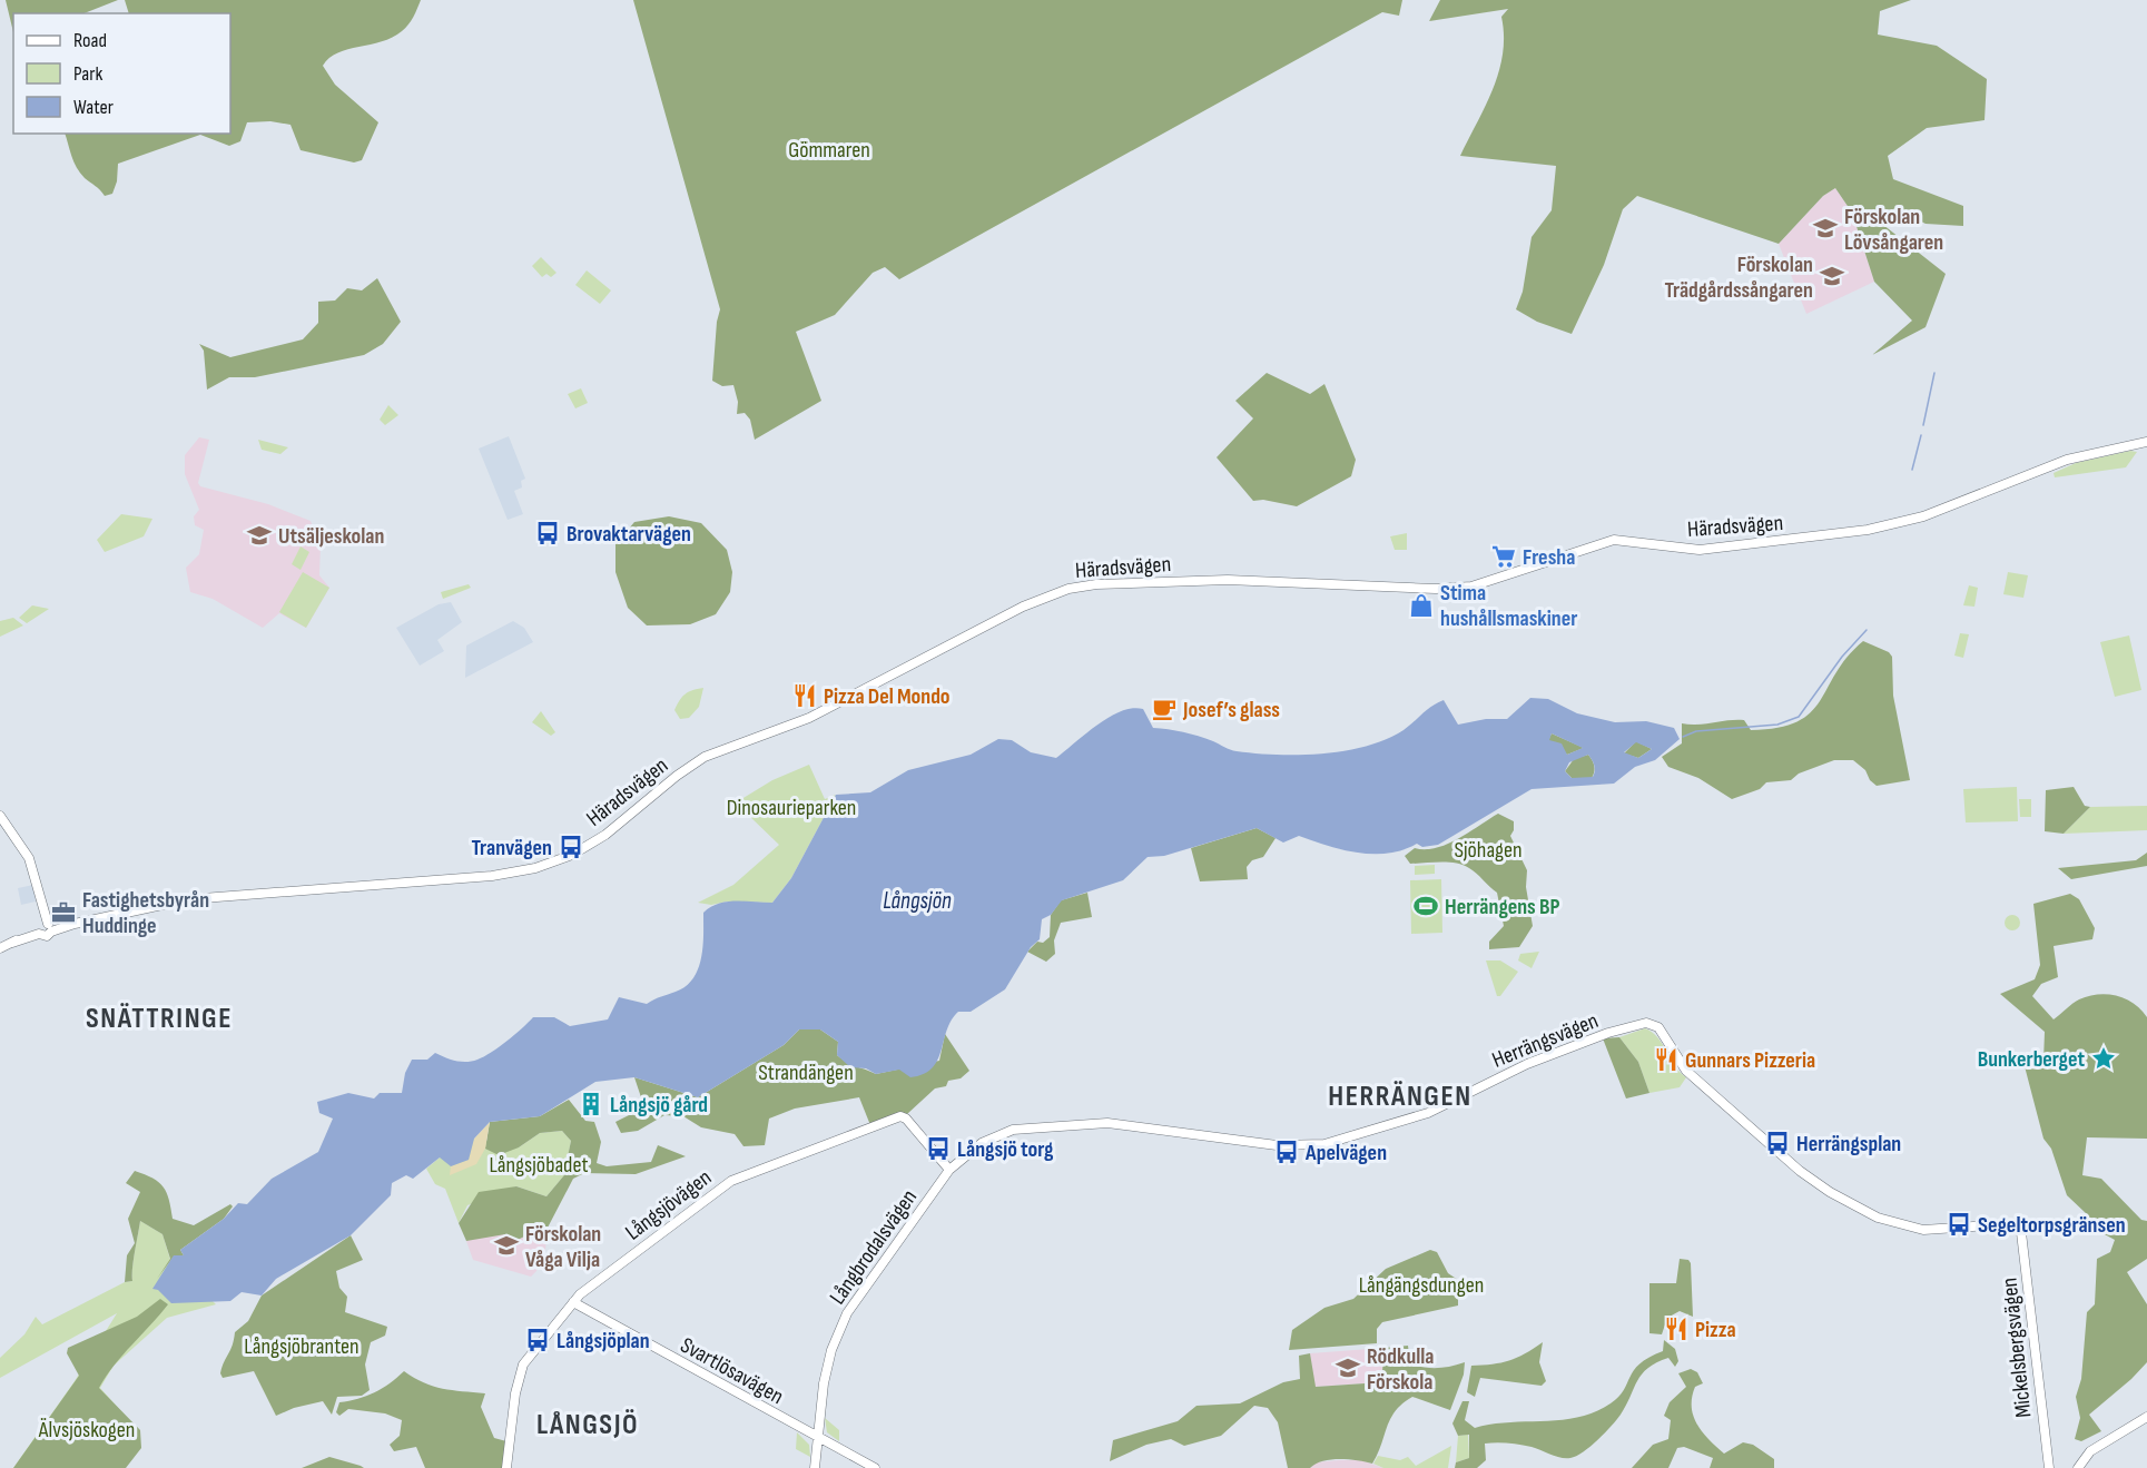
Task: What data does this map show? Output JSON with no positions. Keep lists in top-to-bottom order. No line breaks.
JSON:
{"streets":{"street":["Häradsvägen","Herrängsvägen","Långsjövägen","Långbrodalsvägen","Mickelsbergsvägen","Svartlösavägen"]},"crossings":[["Herrängsvägen","Långsjövägen"],["Herrängsvägen","Långbrodalsvägen"],["Herrängsvägen","Mickelsbergsvägen"],["Långsjövägen","Långbrodalsvägen"],["Långsjövägen","Svartlösavägen"],["Långbrodalsvägen","Svartlösavägen"]],"districts":["SNÄTTRINGE","HERRÄNGEN","LÅNGSJÖ"],"water":["Långsjön"],"parks":["Gömmaren","Dinosaurieparken","Sjöhagen","Strandängen","Långsjöbadet","Långängsdungen","Långsjöbranten","Älvsjöskogen"],"places":{"school or university":["Förskolan Lövsångaren","Förskolan Trädgårdssångaren","Utsäljeskolan","Förskolan Våga Vilja","Rödkulla Förskola"],"bus stop":["Brovaktarvägen","Tranvägen","Herrängsplan","Långsjö torg","Apelvägen","Segeltorpsgränsen","Långsjöplan"],"supermarket":["Fresha"],"shop":["Stima hushållsmaskiner"],"restaurant":["Pizza Del Mondo","Gunnars Pizzeria","Pizza"],"cafe":["Josef’s glass"],"sports":["Herrängens BP"],"office":["Fastighetsbyrån Huddinge"],"place":["Bunkerberget"],"building":["Långsjö gård"]},"legend":["Road","Park","Water"]}
